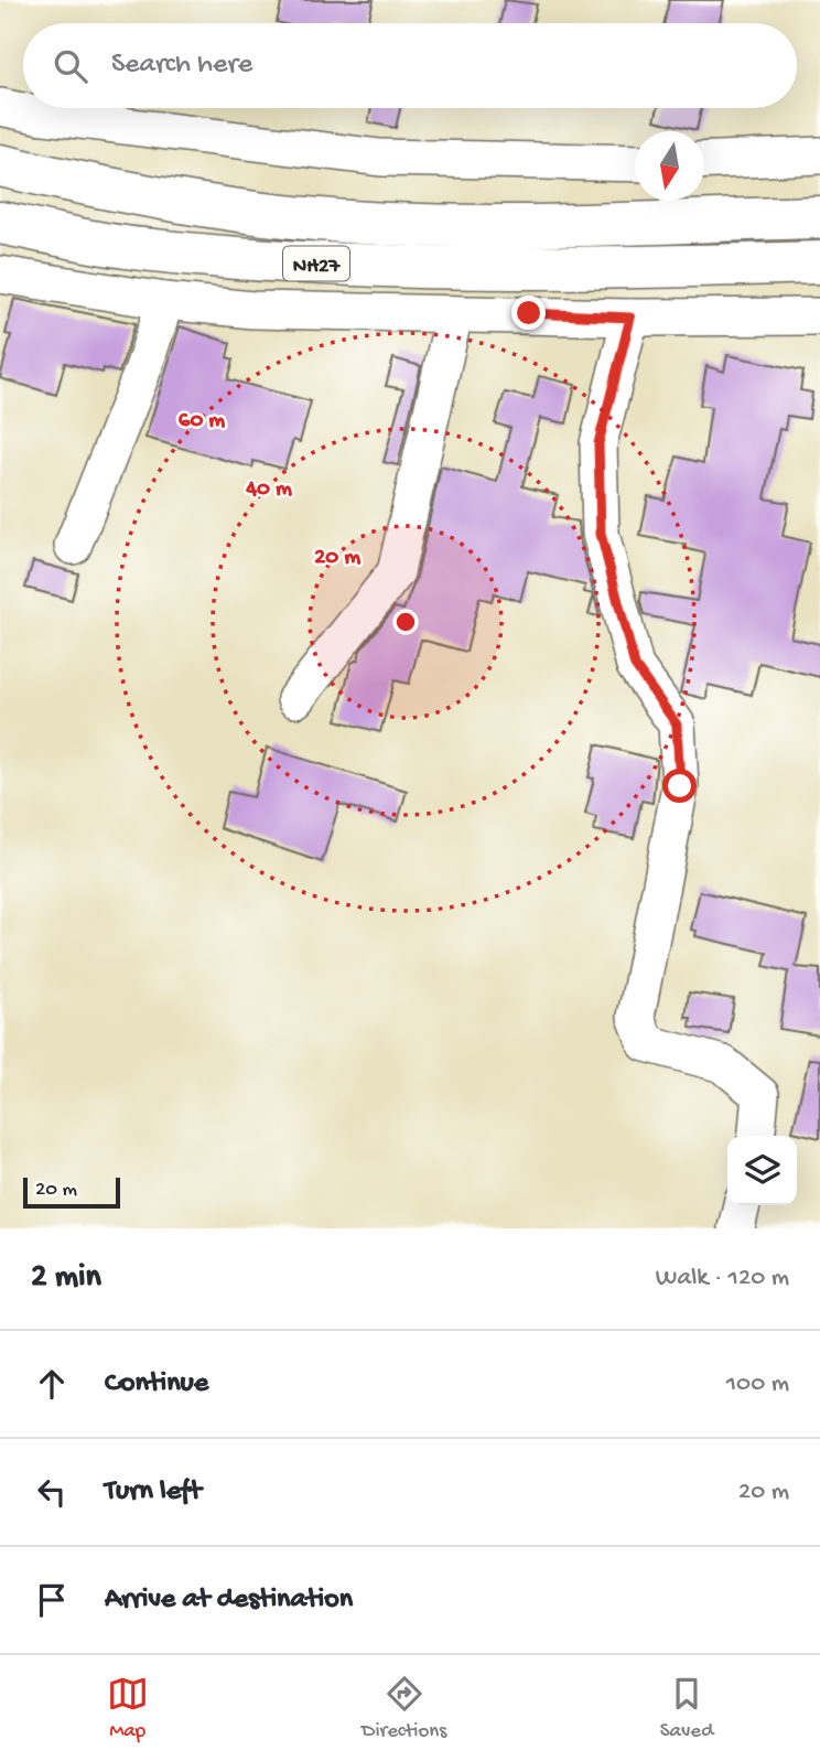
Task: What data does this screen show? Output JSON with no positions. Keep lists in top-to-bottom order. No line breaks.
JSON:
{"streets":{"highway":["NH27"]},"scale_bar":"20 m","north":"bottom","page":{"search":"Search here","scale":"20 m","heading":["2 min","Walk · 120 m"],"list":[["Continue","100 m"],["Turn left","20 m"],"Arrive at destination"],"nav":["Map","Directions","Saved"]},"rings":["60 m","40 m","20 m"]}
